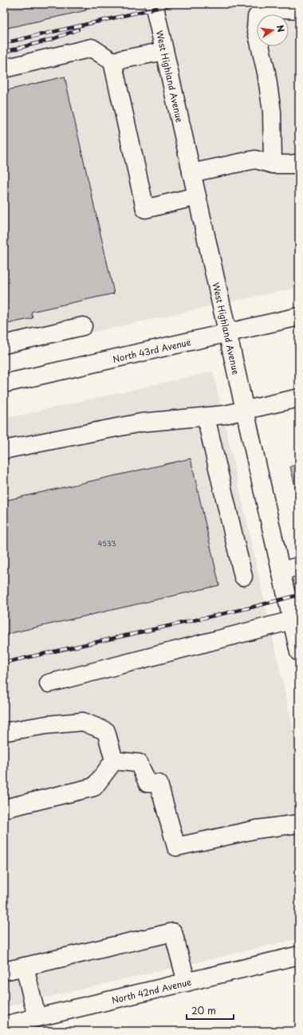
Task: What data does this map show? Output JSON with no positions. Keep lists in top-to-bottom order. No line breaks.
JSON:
{"streets":{"street":["West Highland Avenue","North 43rd Avenue","North 42nd Avenue"]},"crossings":[["West Highland Avenue","North 43rd Avenue"]],"house_numbers":["4533"],"scale_bar":"20 m","north":"right"}
